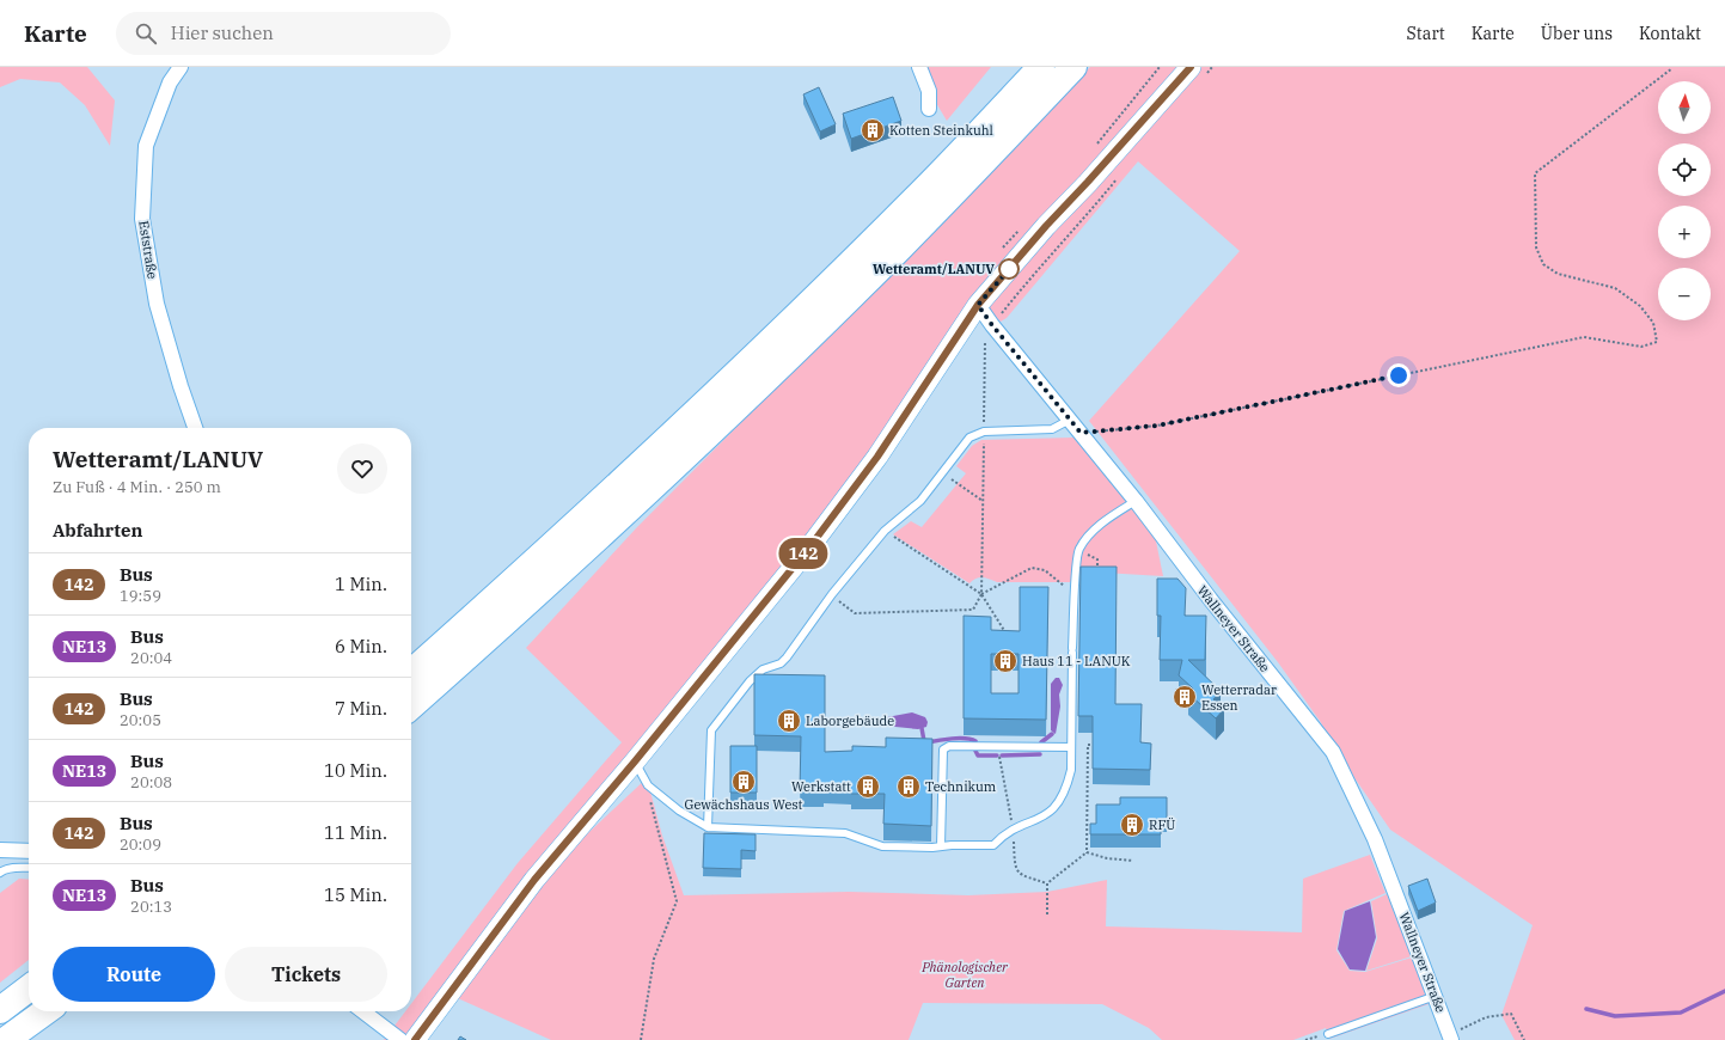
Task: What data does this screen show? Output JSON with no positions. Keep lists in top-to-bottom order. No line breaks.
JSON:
{"streets":{"street":["Eststraße","Wallneyer Straße"]},"parks":["Phänologischer Garten"],"places":{"building":["Kotten Steinkuhl","Haus 11 - LANUK","Wetterradar Essen","Laborgebäude","Gewächshaus West","Werkstatt","Technikum","RFÜ"],"other":["Wetteramt/LANUV"]},"lines":["bus line 142"],"north":"top","page":{"header":"Karte","search":"Hier suchen","nav":["Start","Karte","Über uns","Kontakt"],"on_map":"142","map_buttons":["+","−"],"heading":[["Wetteramt/LANUV","Zu Fuß · 4 Min. · 250 m"],"Abfahrten"],"list":[{"mark":"142","name":"Bus","note":"19:59","value":"1 Min."},{"mark":"NE13","name":"Bus","note":"20:04","value":"6 Min."},{"mark":"142","name":"Bus","note":"20:05","value":"7 Min."},{"mark":"NE13","name":"Bus","note":"20:08","value":"10 Min."},{"mark":"142","name":"Bus","note":"20:09","value":"11 Min."},{"mark":"NE13","name":"Bus","note":"20:13","value":"15 Min."}],"buttons":["Route","Tickets"]}}
